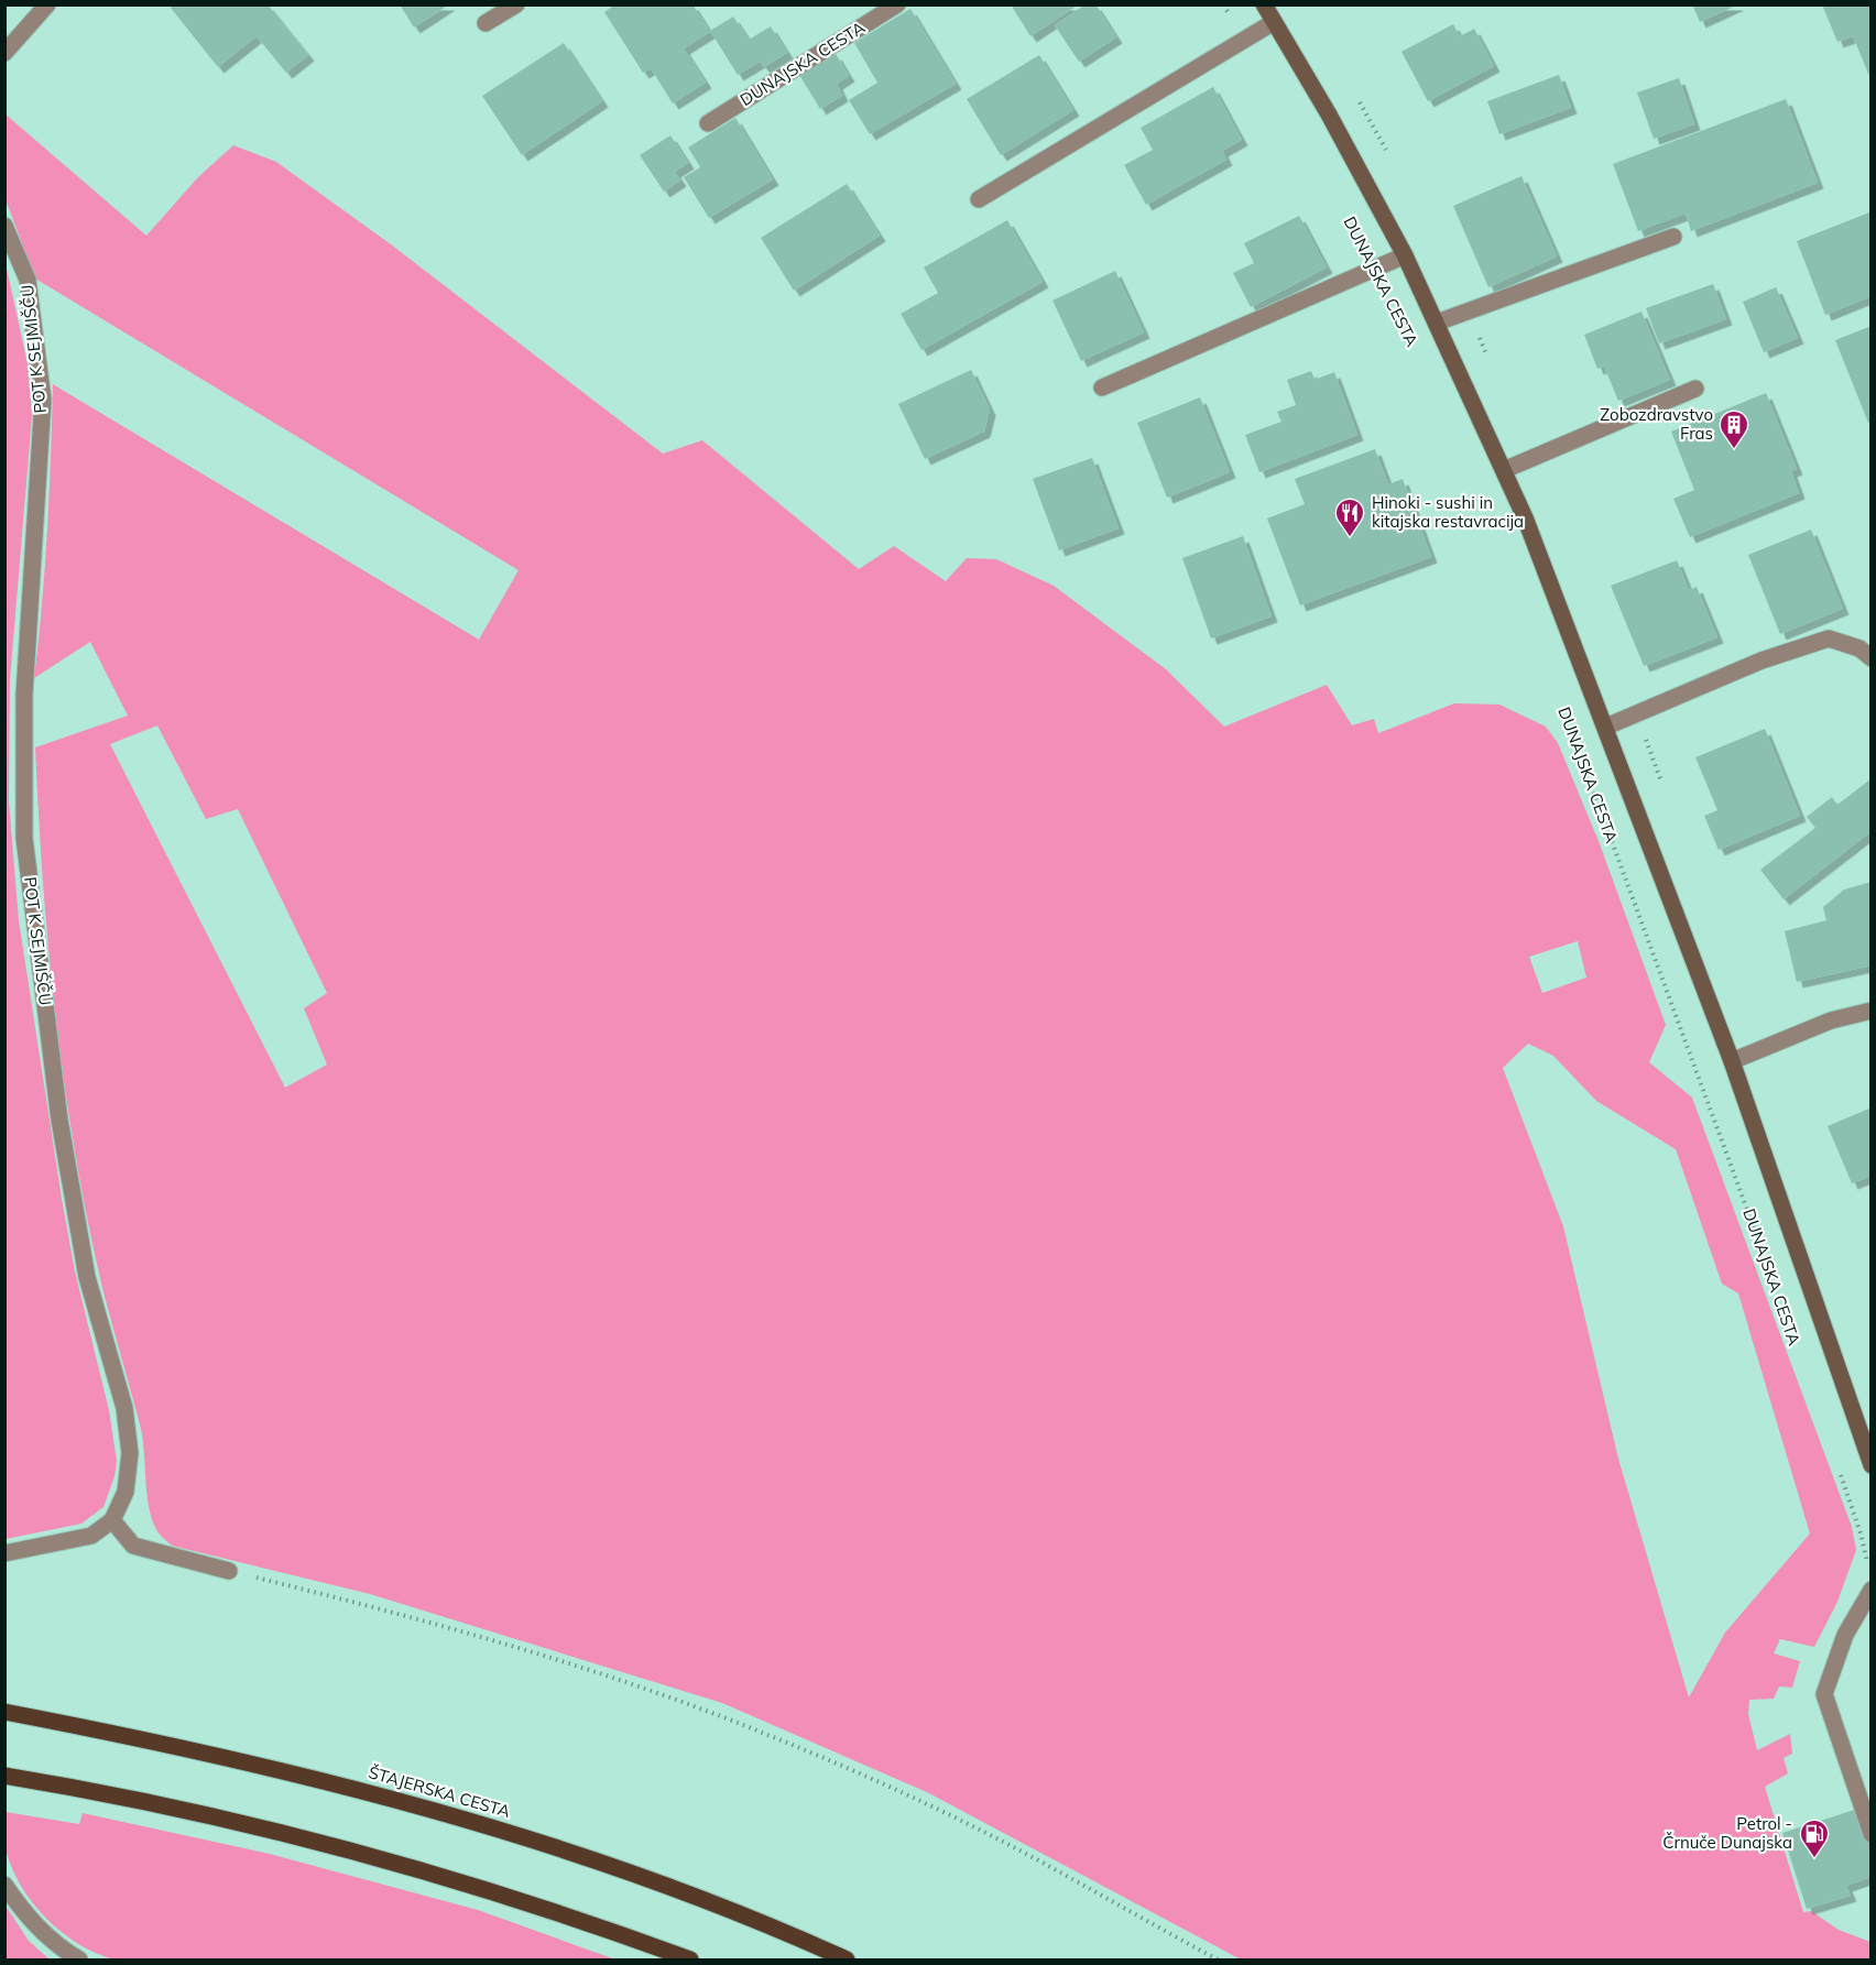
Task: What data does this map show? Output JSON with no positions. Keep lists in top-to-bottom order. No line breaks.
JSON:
{"streets":{"main road":["DUNAJSKA CESTA","ŠTAJERSKA CESTA"],"street":["POT K SEJMIŠČU"]},"places":{"building":["Zobozdravstvo Fras"],"restaurant":["Hinoki - sushi in kitajska restavracija"],"fuel station":["Petrol - Črnuče Dunajska"]}}
